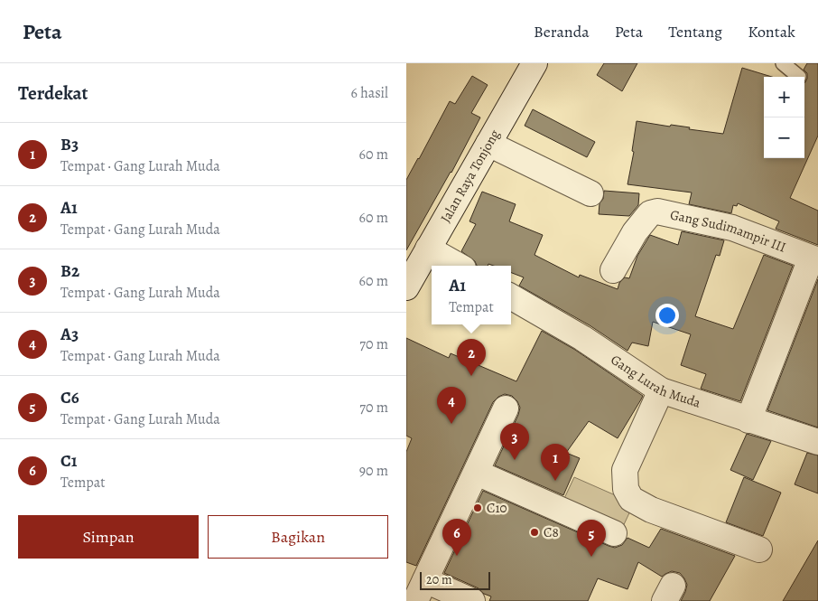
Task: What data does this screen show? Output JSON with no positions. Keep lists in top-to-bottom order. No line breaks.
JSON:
{"streets":{"street":["Jalan Raya Tonjong","Gang Sudimampir III","Gang Lurah Muda"]},"places":["C10","C8"],"scale_bar":"20 m","page":{"header":"Peta","nav":["Beranda","Peta","Tentang","Kontak"],"heading":["Terdekat","6 hasil"],"map_buttons":["+","−"],"list":[{"mark":"1","name":"B3","note":"Tempat · Gang Lurah Muda","value":"60 m"},{"mark":"2","name":"A1","note":"Tempat · Gang Lurah Muda","value":"60 m"},{"mark":"3","name":"B2","note":"Tempat · Gang Lurah Muda","value":"60 m"},{"mark":"4","name":"A3","note":"Tempat · Gang Lurah Muda","value":"70 m"},{"mark":"5","name":"C6","note":"Tempat · Gang Lurah Muda","value":"70 m"},{"mark":"6","name":"C1","note":"Tempat","value":"90 m"}],"popup":["A1","Tempat"],"pins":["2","4","3","1","6","5"],"buttons":["Simpan","Bagikan"],"scale":"20 m"}}
